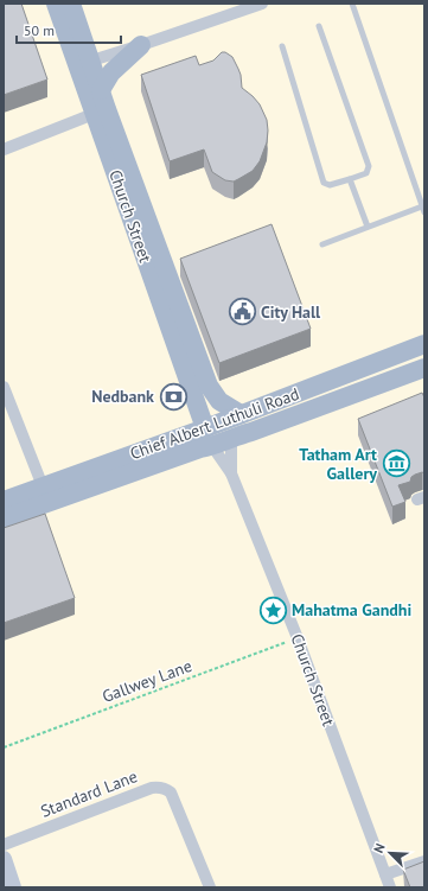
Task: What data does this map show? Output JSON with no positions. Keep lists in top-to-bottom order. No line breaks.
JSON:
{"streets":{"main road":["Church Street","Chief Albert Luthuli Road"],"street":["Standard Lane"],"path":["Gallwey Lane"]},"crossings":[["Church Street","Chief Albert Luthuli Road"],["Church Street","Gallwey Lane"]],"places":{"public building":["City Hall"],"bank":["Nedbank"],"museum":["Tatham Art Gallery"],"place":["Mahatma Gandhi"]},"scale_bar":"50 m","north":"top left"}
